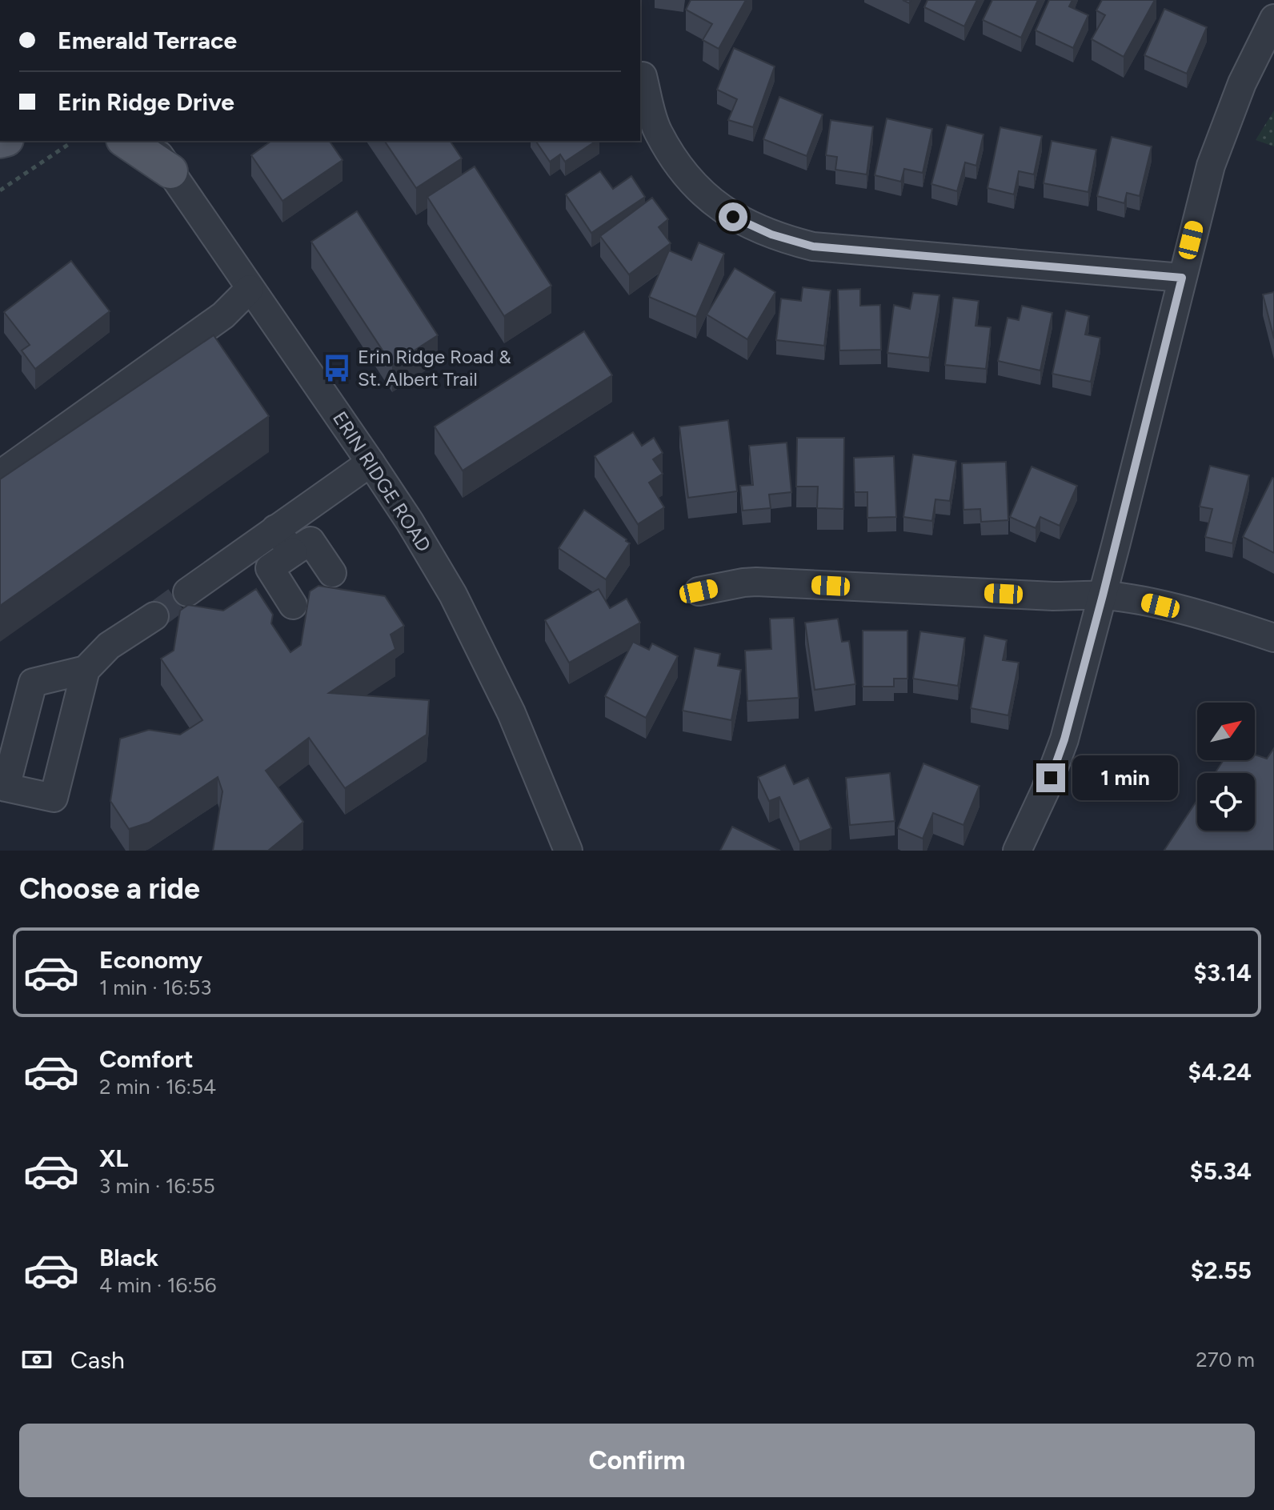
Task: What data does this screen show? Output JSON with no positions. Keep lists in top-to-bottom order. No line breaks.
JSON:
{"streets":{"street":["ERIN RIDGE ROAD"]},"places":{"bus stop":["Erin Ridge Road & St. Albert Trail"]},"north":"top right","page":{"banner":["Emerald Terrace","Erin Ridge Drive"],"bubble":"1 min","heading":"Choose a ride","list":[{"name":"Economy","note":"1 min · 16:53","value":"$3.14"},{"name":"Comfort","note":"2 min · 16:54","value":"$4.24"},{"name":"XL","note":"3 min · 16:55","value":"$5.34"},{"name":"Black","note":"4 min · 16:56","value":"$2.55"}],"pay":["Cash","270 m"],"buttons":"Confirm"}}
